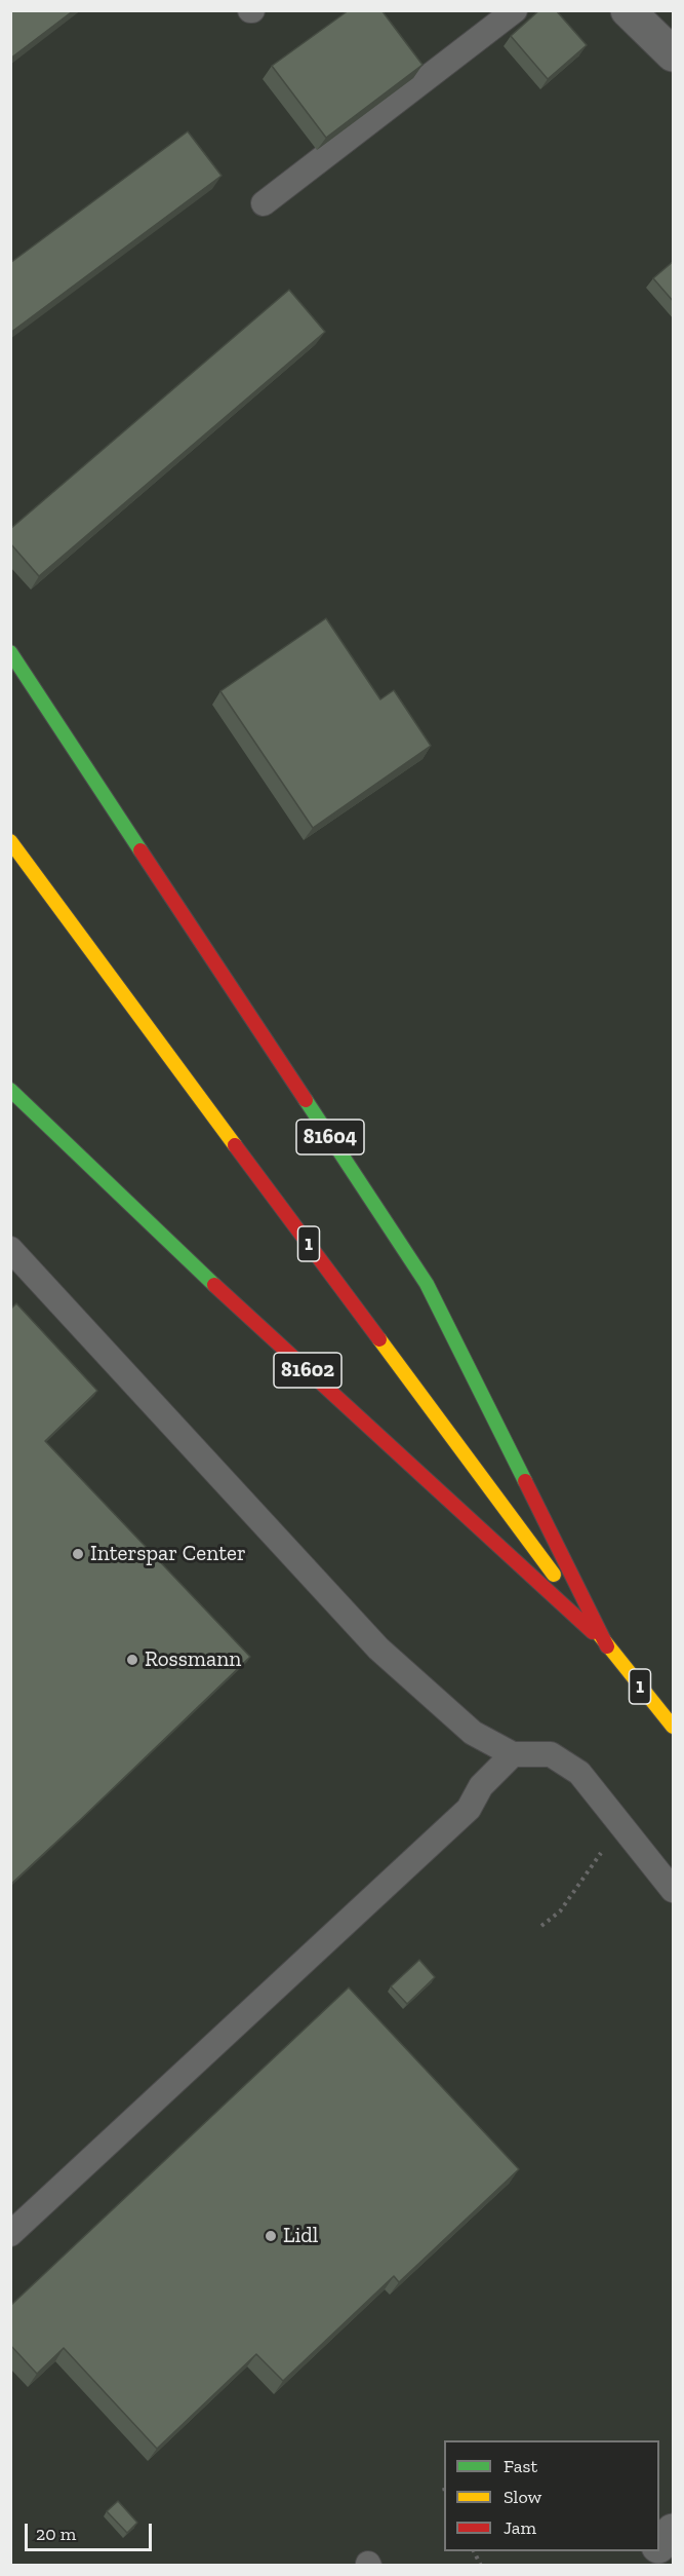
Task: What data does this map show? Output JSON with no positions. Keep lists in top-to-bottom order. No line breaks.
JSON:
{"streets":{"main road":["81604","1","81602"]},"crossings":[["81604","1"],["81604","81602"],["1","81602"]],"places":["Interspar Center","Rossmann","Lidl"],"legend":["Fast","Slow","Jam"],"scale_bar":"20 m"}
